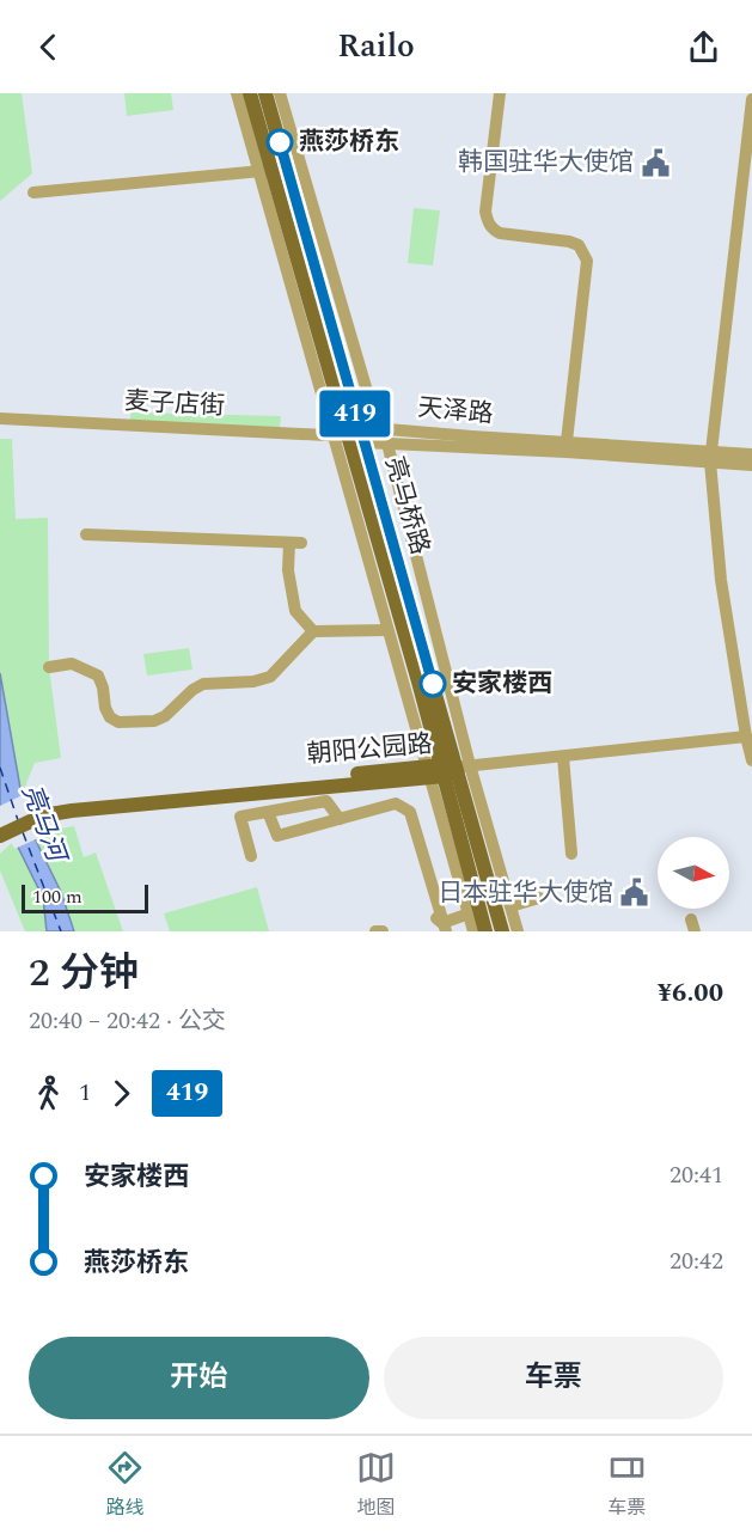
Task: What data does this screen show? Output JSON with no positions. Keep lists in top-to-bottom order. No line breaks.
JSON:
{"streets":{"main road":["亮马桥路","朝阳公园路"],"street":["麦子店街","天泽路"]},"crossings":[["麦子店街","天泽路"],["麦子店街","亮马桥路"],["天泽路","亮马桥路"],["亮马桥路","朝阳公园路"]],"water":["亮马河"],"places":{"other":["燕莎桥东","安家楼西"],"public building":["韩国驻华大使馆","日本驻华大使馆"]},"lines":["bus line 419"],"scale_bar":"100 m","north":"right","page":{"header":"Railo","on_map":"419","scale":"100 m","heading":["2 分钟","20:40 – 20:42 · 公交","¥6.00"],"legs":["1","419"],"list":[{"name":"安家楼西","value":"20:41"},{"name":"燕莎桥东","value":"20:42"}],"buttons":["开始","车票"],"tabs":["路线","地图","车票"]}}
